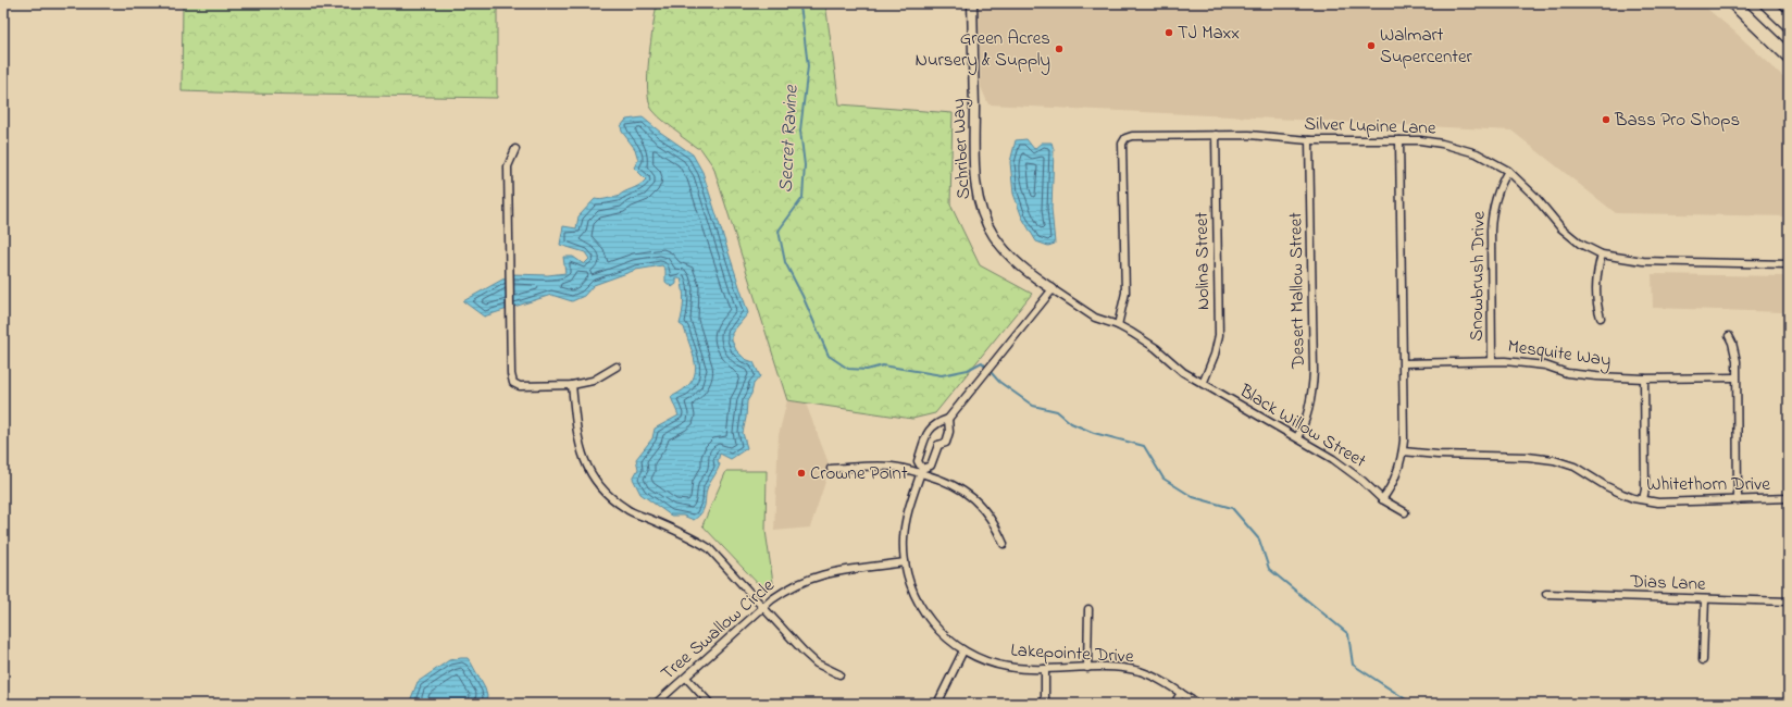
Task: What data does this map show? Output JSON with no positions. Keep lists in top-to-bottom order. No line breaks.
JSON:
{"streets":{"street":["Silver Lupine Lane","Schriber Way","Nolina Street","Snowbrush Drive","Desert Mallow Street","Mesquite Way","Black Willow Street","Whitethorn Drive","Dias Lane","Tree Swallow Circle","Lakepointe Drive"]},"crossings":[["Silver Lupine Lane","Nolina Street"],["Silver Lupine Lane","Snowbrush Drive"],["Silver Lupine Lane","Desert Mallow Street"],["Silver Lupine Lane","Black Willow Street"],["Schriber Way","Black Willow Street"],["Schriber Way","Lakepointe Drive"],["Nolina Street","Black Willow Street"],["Snowbrush Drive","Mesquite Way"],["Desert Mallow Street","Black Willow Street"],["Black Willow Street","Lakepointe Drive"],["Tree Swallow Circle","Lakepointe Drive"]],"water":["Secret Ravine"],"places":["TJ Maxx","Walmart Supercenter","Green Acres Nursery & Supply","Bass Pro Shops","Crowne Point"]}
